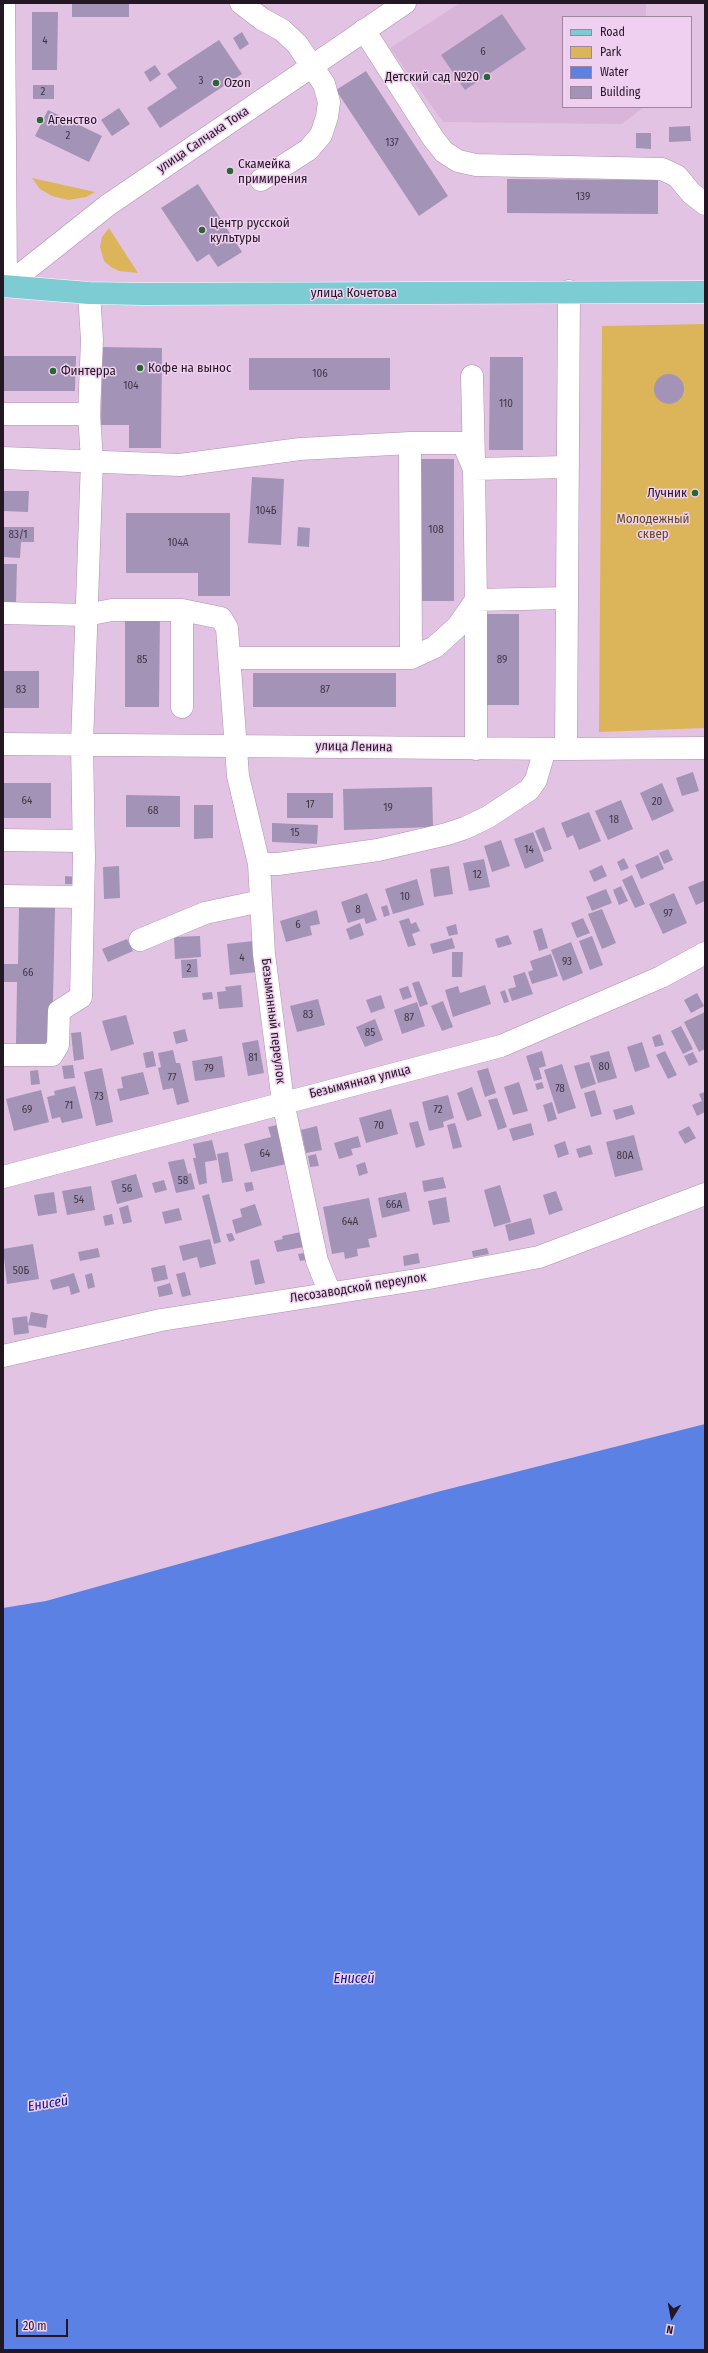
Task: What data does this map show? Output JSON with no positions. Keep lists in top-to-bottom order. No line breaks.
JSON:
{"streets":{"main road":["улица Кочетова"],"street":["улица Салчака Тока","улица Ленина","Безымянный переулок","Безымянная улица","Лесозаводской переулок"]},"crossings":[["улица Салчака Тока","улица Кочетова"],["улица Ленина","Безымянный переулок"],["Безымянный переулок","Безымянная улица"],["Безымянный переулок","Лесозаводской переулок"]],"water":["Енисей"],"parks":["Молодежный сквер"],"places":["Детский сад №20","Ozon","Агенство","Скамейка примирения","Центр русской культуры","Кофе на вынос","Финтерра","Лучник"],"house_numbers":["4","6","3","2","2","137","139","106","104","110","104Б","108","83/1","104А","85","89","83","87","64","20","17","19","68","18","15","14","12","10","8","97","6","4","93","2","66","83","87","85","81","80","79","77","78","73","71","69","72","70","64","80А","58","56","54","66А","64А","50Б"],"legend":["Road","Park","Water","Building"],"scale_bar":"20 m","north":"bottom"}
